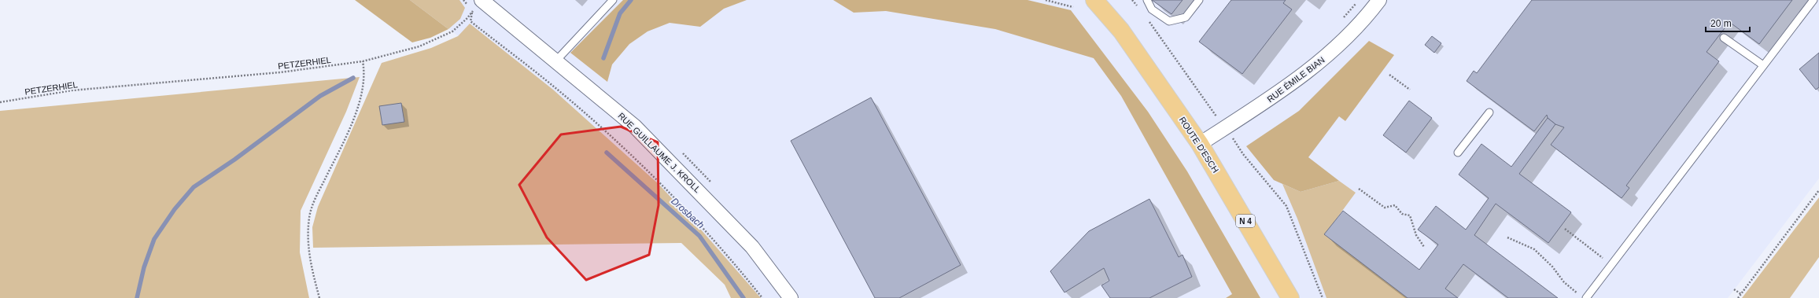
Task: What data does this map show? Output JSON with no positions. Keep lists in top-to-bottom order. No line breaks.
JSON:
{"streets":{"main road":["ROUTE D'ESCH","N 4"],"street":["RUE ÉMILE BIAN","RUE GUILLAUME J. KROLL"],"path":["PETZERHIEL"]},"crossings":[["PETZERHIEL","RUE GUILLAUME J. KROLL"],["RUE ÉMILE BIAN","ROUTE D'ESCH"]],"water":["Drosbach"],"scale_bar":"20 m"}
